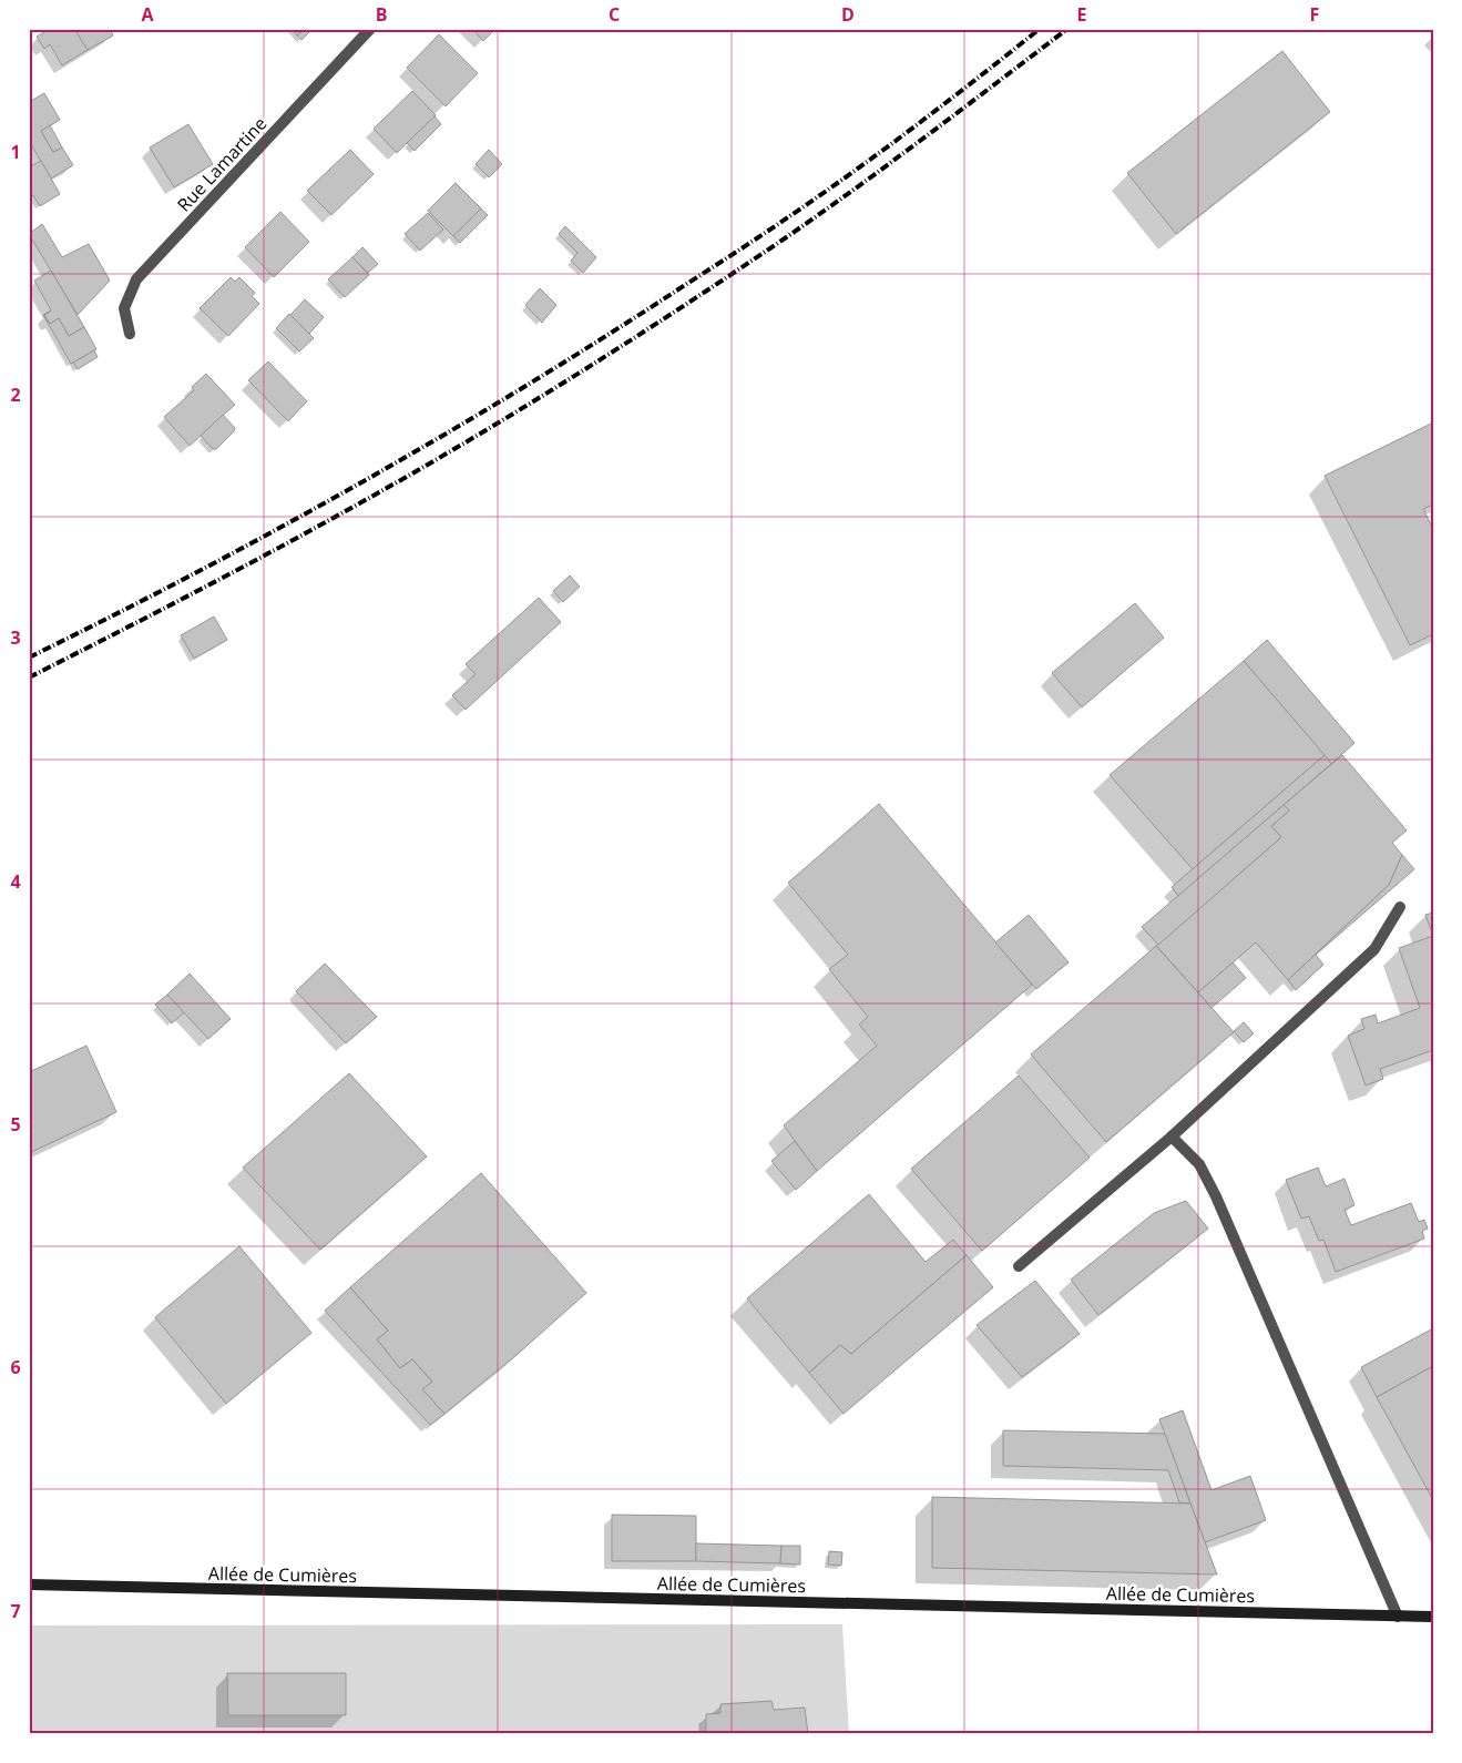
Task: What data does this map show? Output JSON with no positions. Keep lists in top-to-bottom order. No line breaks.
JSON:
{"streets":{"main road":["Allée de Cumières"],"street":["Rue Lamartine"]},"grid":{"columns":["A","B","C","D","E","F"],"rows":["1","2","3","4","5","6","7"]}}
